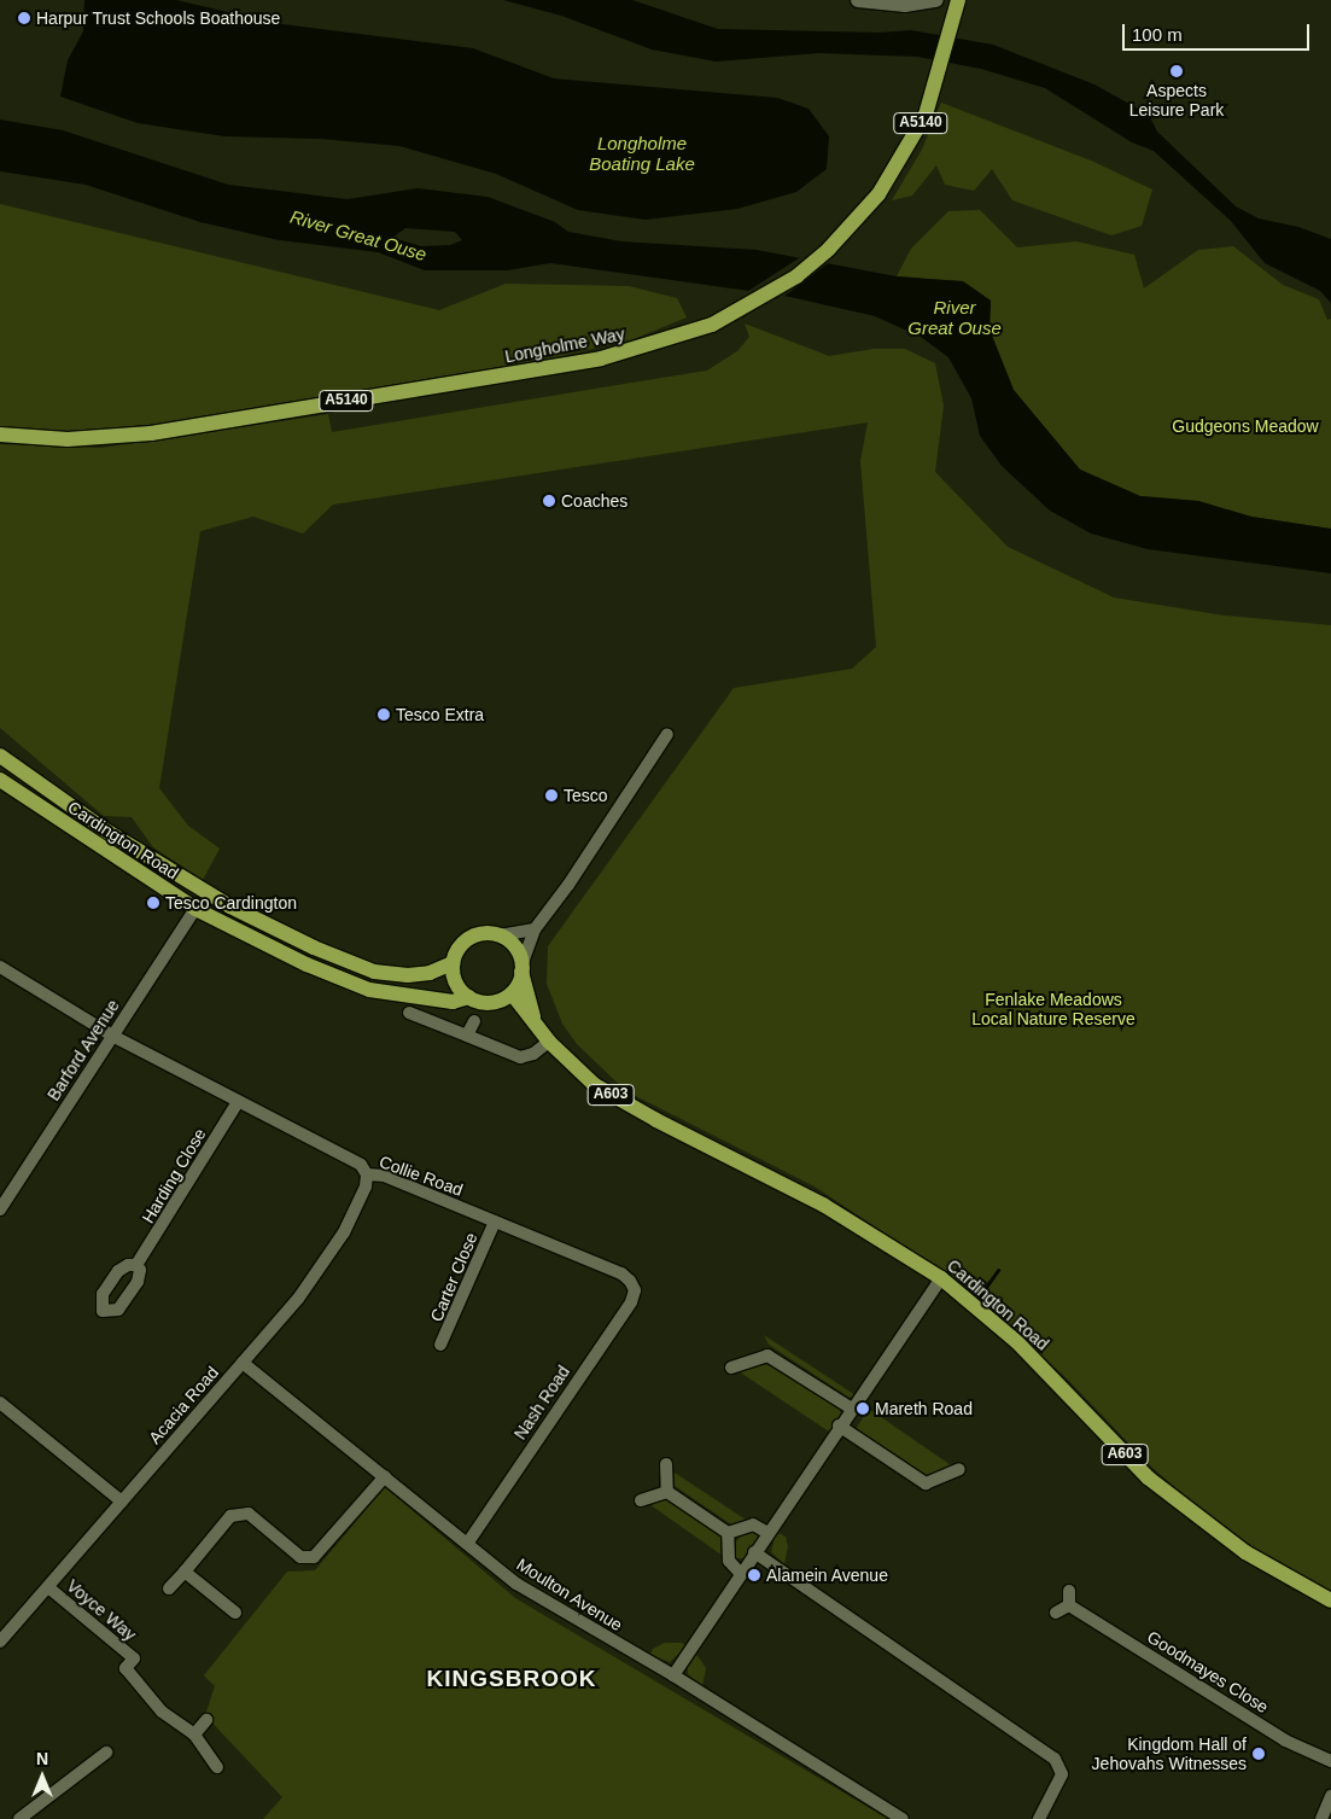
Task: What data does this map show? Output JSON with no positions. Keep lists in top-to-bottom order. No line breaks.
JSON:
{"streets":{"main road":["A5140","Longholme Way","Cardington Road","A603"],"street":["Barford Avenue","Harding Close","Collie Road","Carter Close","Nash Road","Acacia Road","Moulton Avenue","Voyce Way","Goodmayes Close"]},"crossings":[["Cardington Road","Barford Avenue"],["Barford Avenue","Collie Road"],["Harding Close","Collie Road"],["Collie Road","Carter Close"],["Collie Road","Nash Road"],["Collie Road","Acacia Road"],["Nash Road","Moulton Avenue"],["Acacia Road","Moulton Avenue"],["Acacia Road","Voyce Way"]],"districts":["KINGSBROOK"],"water":["Longholme Boating Lake","River Great Ouse"],"parks":["Gudgeons Meadow","Fenlake Meadows Local Nature Reserve"],"places":["Harpur Trust Schools Boathouse","Aspects Leisure Park","Coaches","Tesco Extra","Tesco","Tesco Cardington","Mareth Road","Alamein Avenue","Kingdom Hall of Jehovahs Witnesses"],"scale_bar":"100 m","north":"top"}
